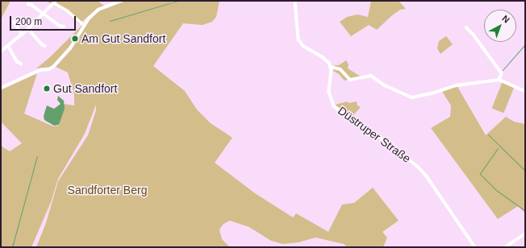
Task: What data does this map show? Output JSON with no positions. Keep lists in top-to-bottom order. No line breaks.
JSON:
{"streets":{"street":["Düstruper Straße"]},"parks":["Sandforter Berg"],"places":["Am Gut Sandfort","Gut Sandfort"],"scale_bar":"200 m","north":"top right"}
